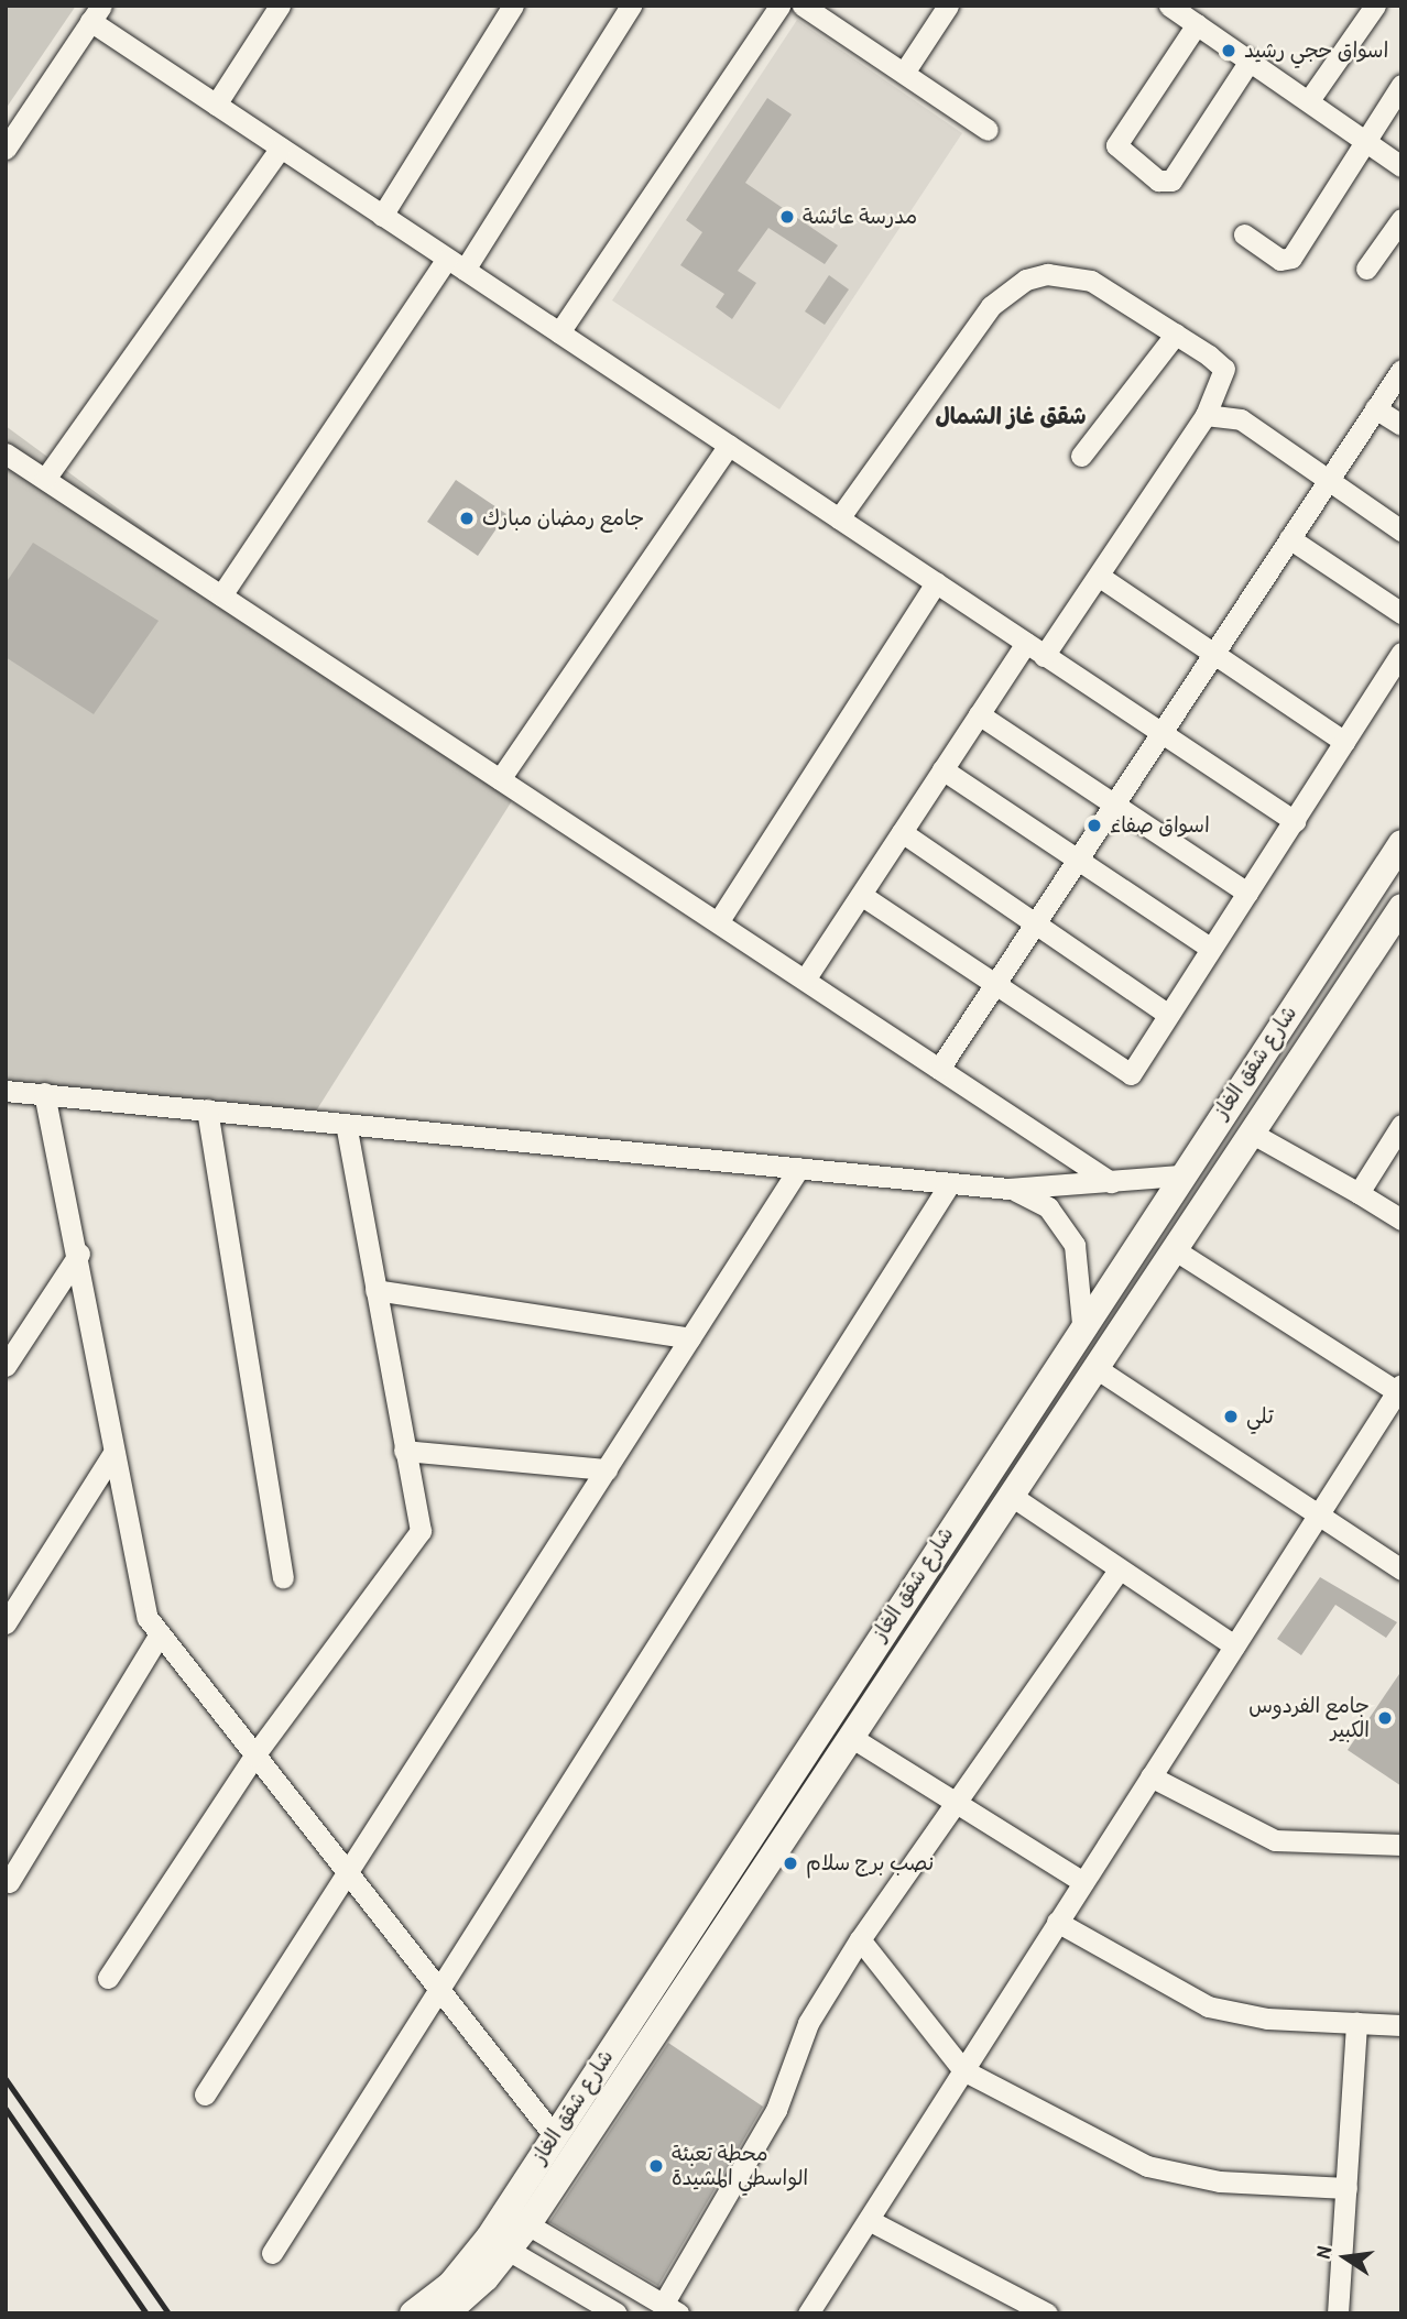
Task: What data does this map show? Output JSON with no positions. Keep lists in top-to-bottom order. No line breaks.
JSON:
{"streets":{"main road":["شارع شقق الغاز"]},"districts":["شقق غاز الشمال"],"places":["اسواق حجي رشيد","مدرسة عائشة","جامع رمضان مبارك","اسواق صفاء","تلي","جامع الفردوس الكبير","نصب برج سلام","محطة تعبئة الواسطي المشيدة"],"north":"left"}
